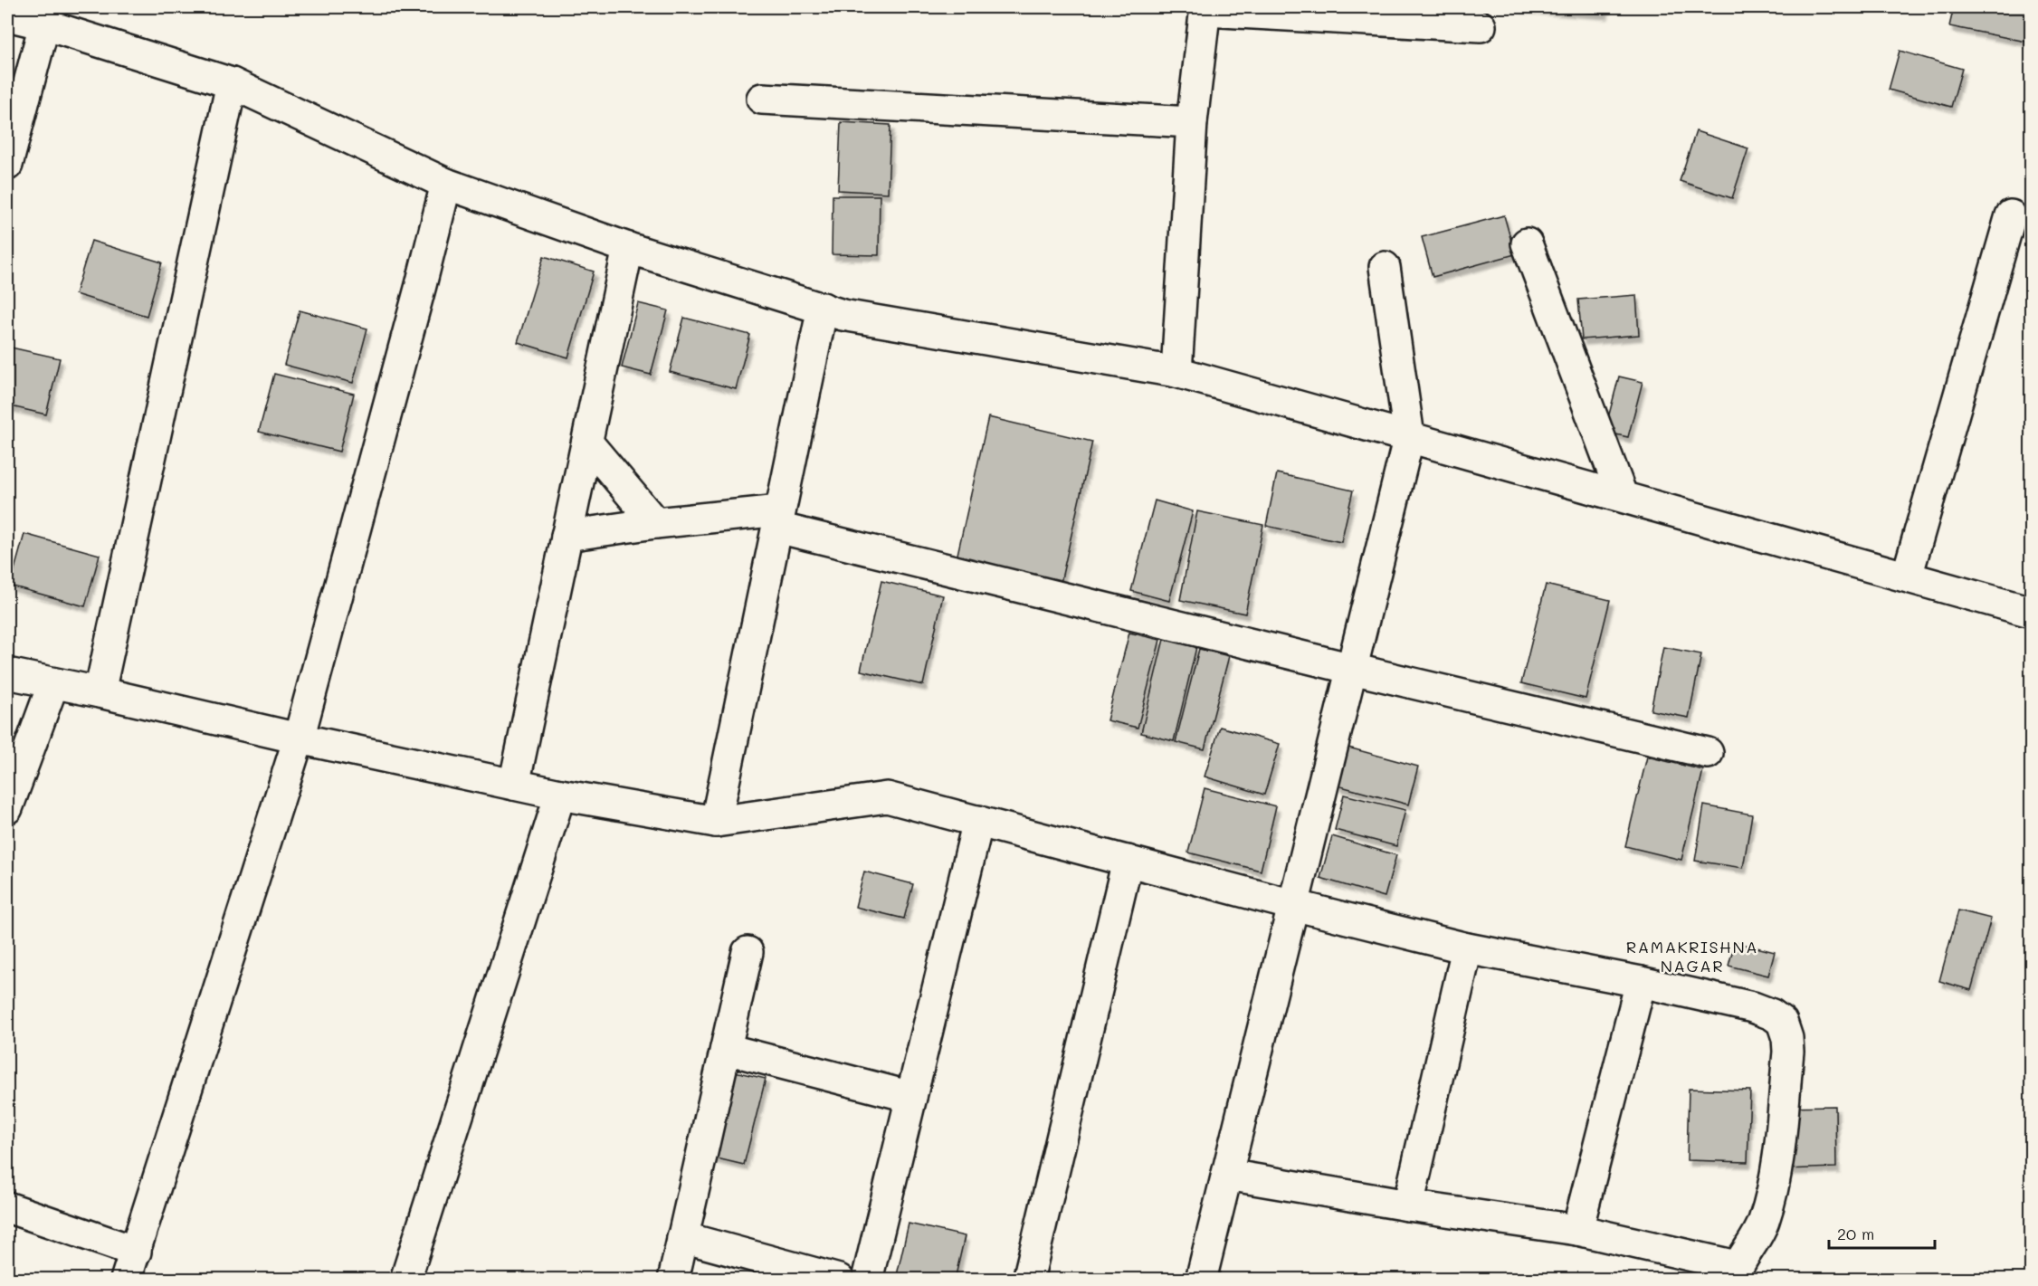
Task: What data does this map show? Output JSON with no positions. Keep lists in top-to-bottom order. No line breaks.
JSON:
{"districts":["RAMAKRISHNA NAGAR"],"scale_bar":"20 m"}
